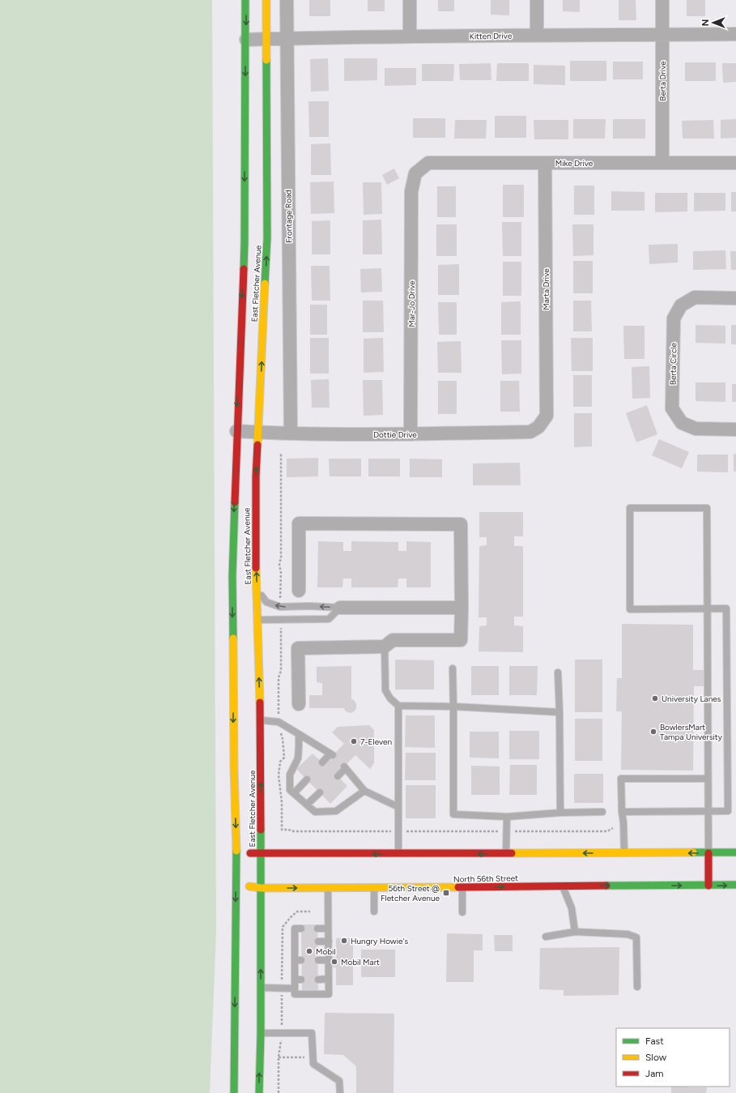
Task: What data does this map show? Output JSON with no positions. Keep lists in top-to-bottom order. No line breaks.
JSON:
{"streets":{"main road":["East Fletcher Avenue","North 56th Street"],"street":["Kitten Drive","Berta Drive","Mike Drive","Frontage Road","Marta Drive","Mar-Jo Drive","Berta Circle","Dottie Drive"]},"crossings":[["Kitten Drive","Berta Drive"],["Kitten Drive","Frontage Road"],["Kitten Drive","East Fletcher Avenue"],["Berta Drive","Mike Drive"],["Mike Drive","Marta Drive"],["Mike Drive","Mar-Jo Drive"],["Frontage Road","Dottie Drive"],["East Fletcher Avenue","Dottie Drive"],["East Fletcher Avenue","North 56th Street"],["Marta Drive","Dottie Drive"],["Mar-Jo Drive","Dottie Drive"]],"places":{"other":["University Lanes","BowlersMart Tampa University","7-Eleven","Hungry Howie's","Mobil","Mobil Mart"],"transit":["56th Street @ Fletcher Avenue"]},"legend":["Fast","Slow","Jam"],"north":"left"}
